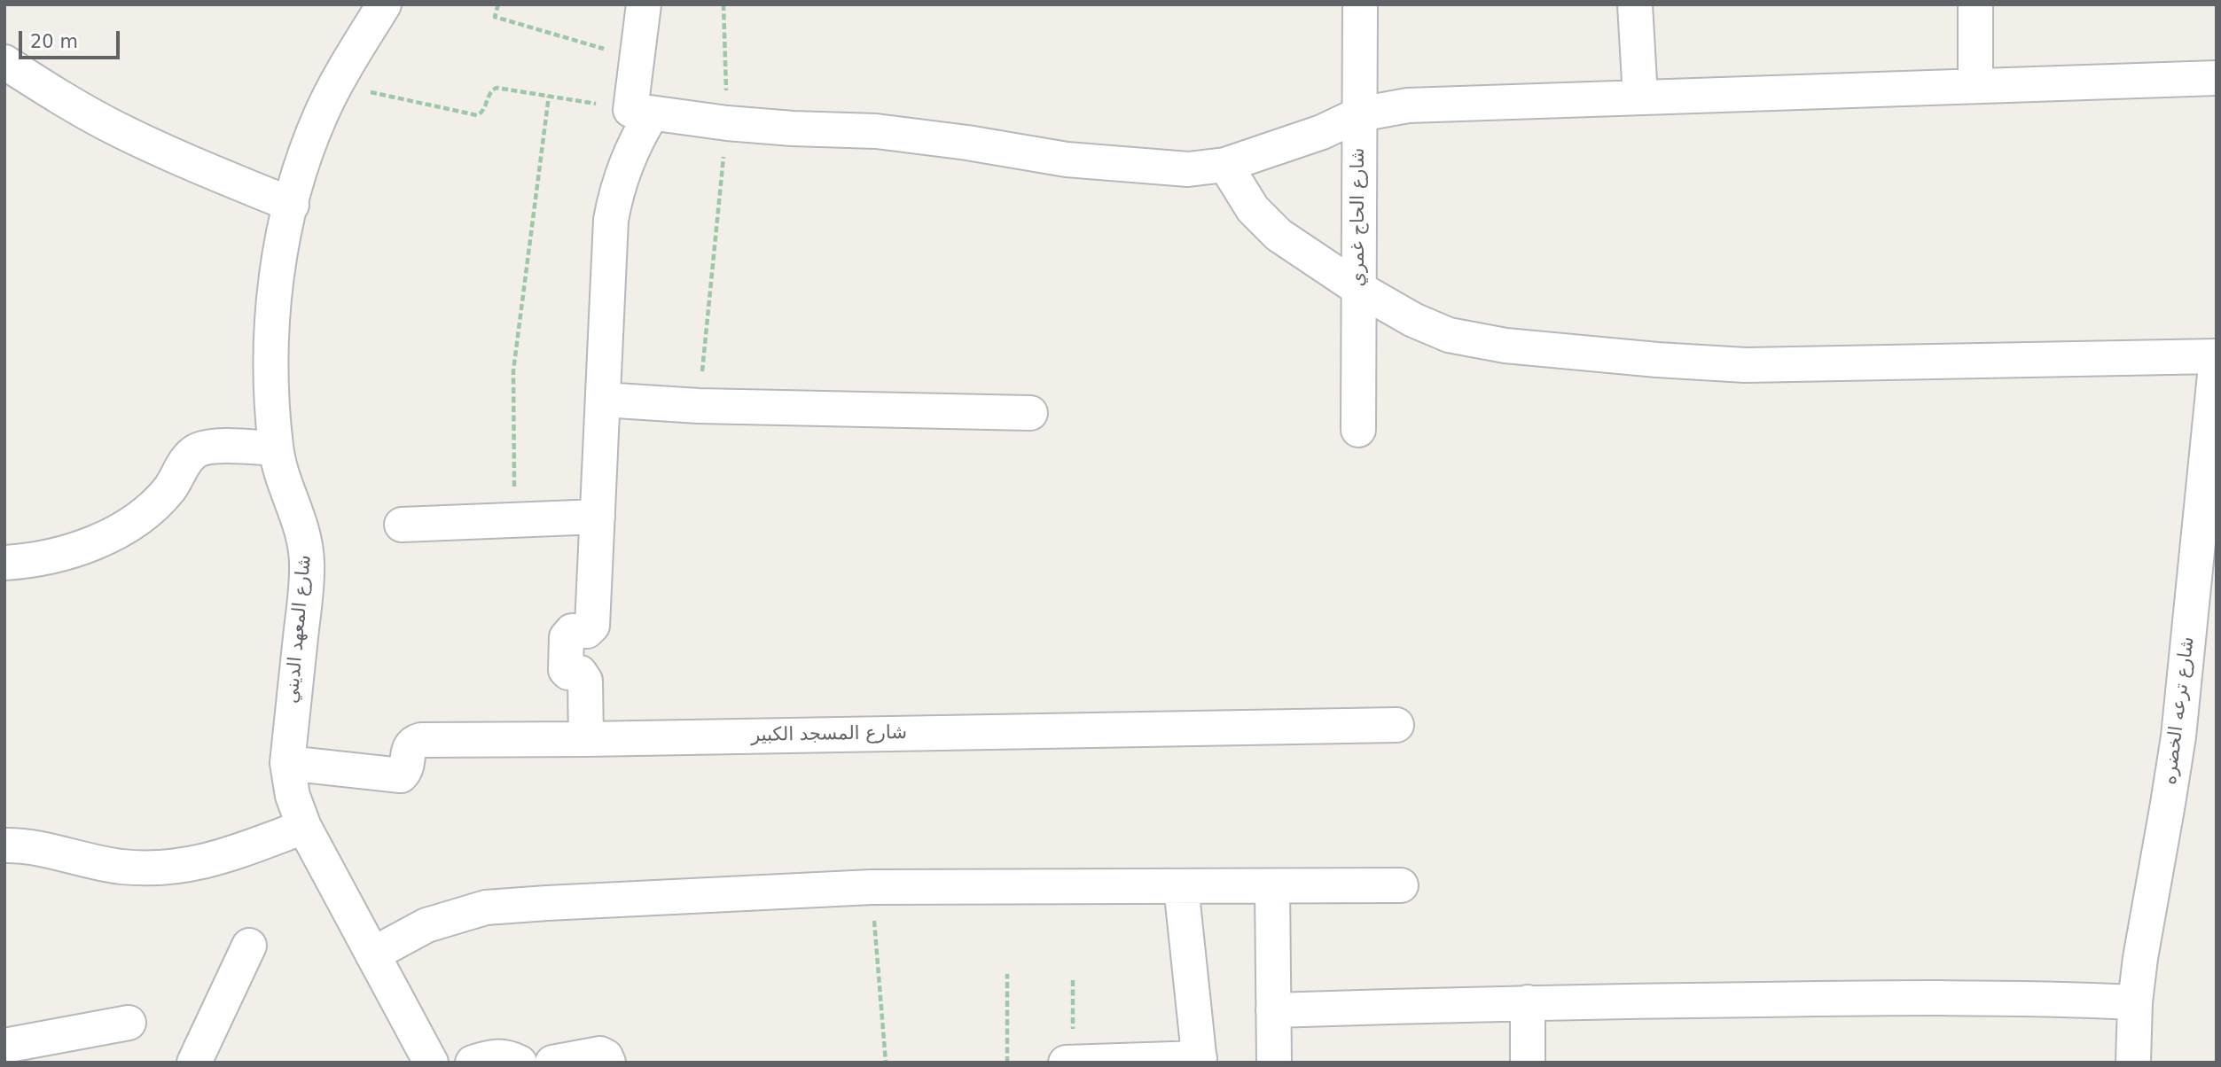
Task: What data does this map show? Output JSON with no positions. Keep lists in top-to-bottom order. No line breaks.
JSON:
{"streets":{"street":["شارع الحاج غمري","شارع المعهد الديني","شارع ترعه الخضره","شارع المسجد الكبير"]},"crossings":[["شارع المعهد الديني","شارع المسجد الكبير"]],"scale_bar":"20 m"}
